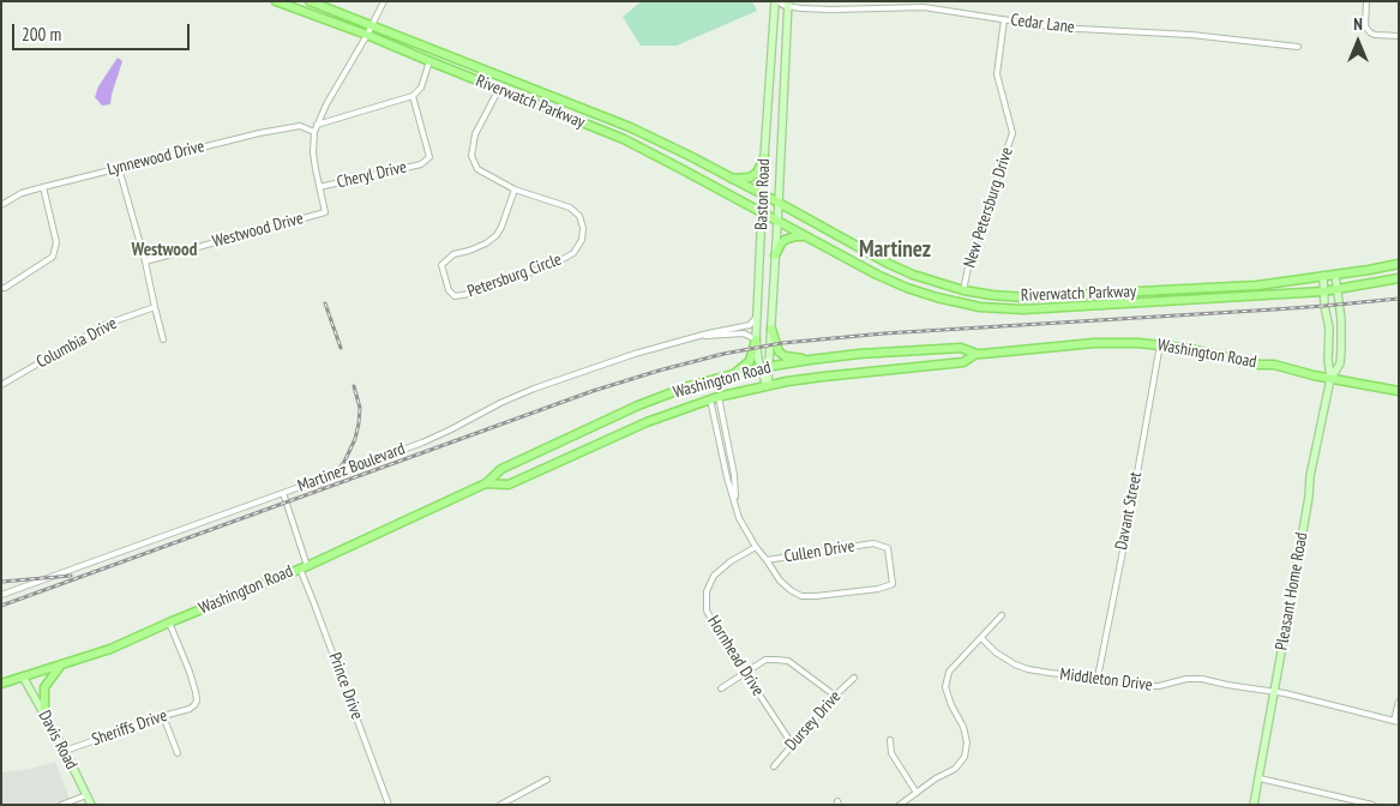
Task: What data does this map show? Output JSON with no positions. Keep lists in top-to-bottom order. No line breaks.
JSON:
{"streets":{"main road":["Riverwatch Parkway","Baston Road","Washington Road","Pleasant Home Road","Davis Road"],"street":["Cedar Lane","Lynnewood Drive","Cheryl Drive","New Petersburg Drive","Westwood Drive","Petersburg Circle","Columbia Drive","Martinez Boulevard","Davant Street","Cullen Drive","Hornhead Drive","Middleton Drive","Prince Drive","Dursey Drive","Sheriffs Drive"]},"crossings":[["Cedar Lane","New Petersburg Drive"],["Riverwatch Parkway","Baston Road"],["Riverwatch Parkway","New Petersburg Drive"],["Riverwatch Parkway","Westwood Drive"],["Riverwatch Parkway","Petersburg Circle"],["Riverwatch Parkway","Pleasant Home Road"],["Lynnewood Drive","Westwood Drive"],["Cheryl Drive","Westwood Drive"],["Baston Road","Washington Road"],["Baston Road","Martinez Boulevard"],["Washington Road","Davant Street"],["Washington Road","Pleasant Home Road"],["Washington Road","Prince Drive"],["Washington Road","Sheriffs Drive"],["Washington Road","Davis Road"],["Martinez Boulevard","Prince Drive"],["Davant Street","Middleton Drive"],["Pleasant Home Road","Middleton Drive"],["Hornhead Drive","Dursey Drive"],["Sheriffs Drive","Davis Road"]],"districts":["Westwood","Martinez"],"scale_bar":"200 m","north":"top"}
